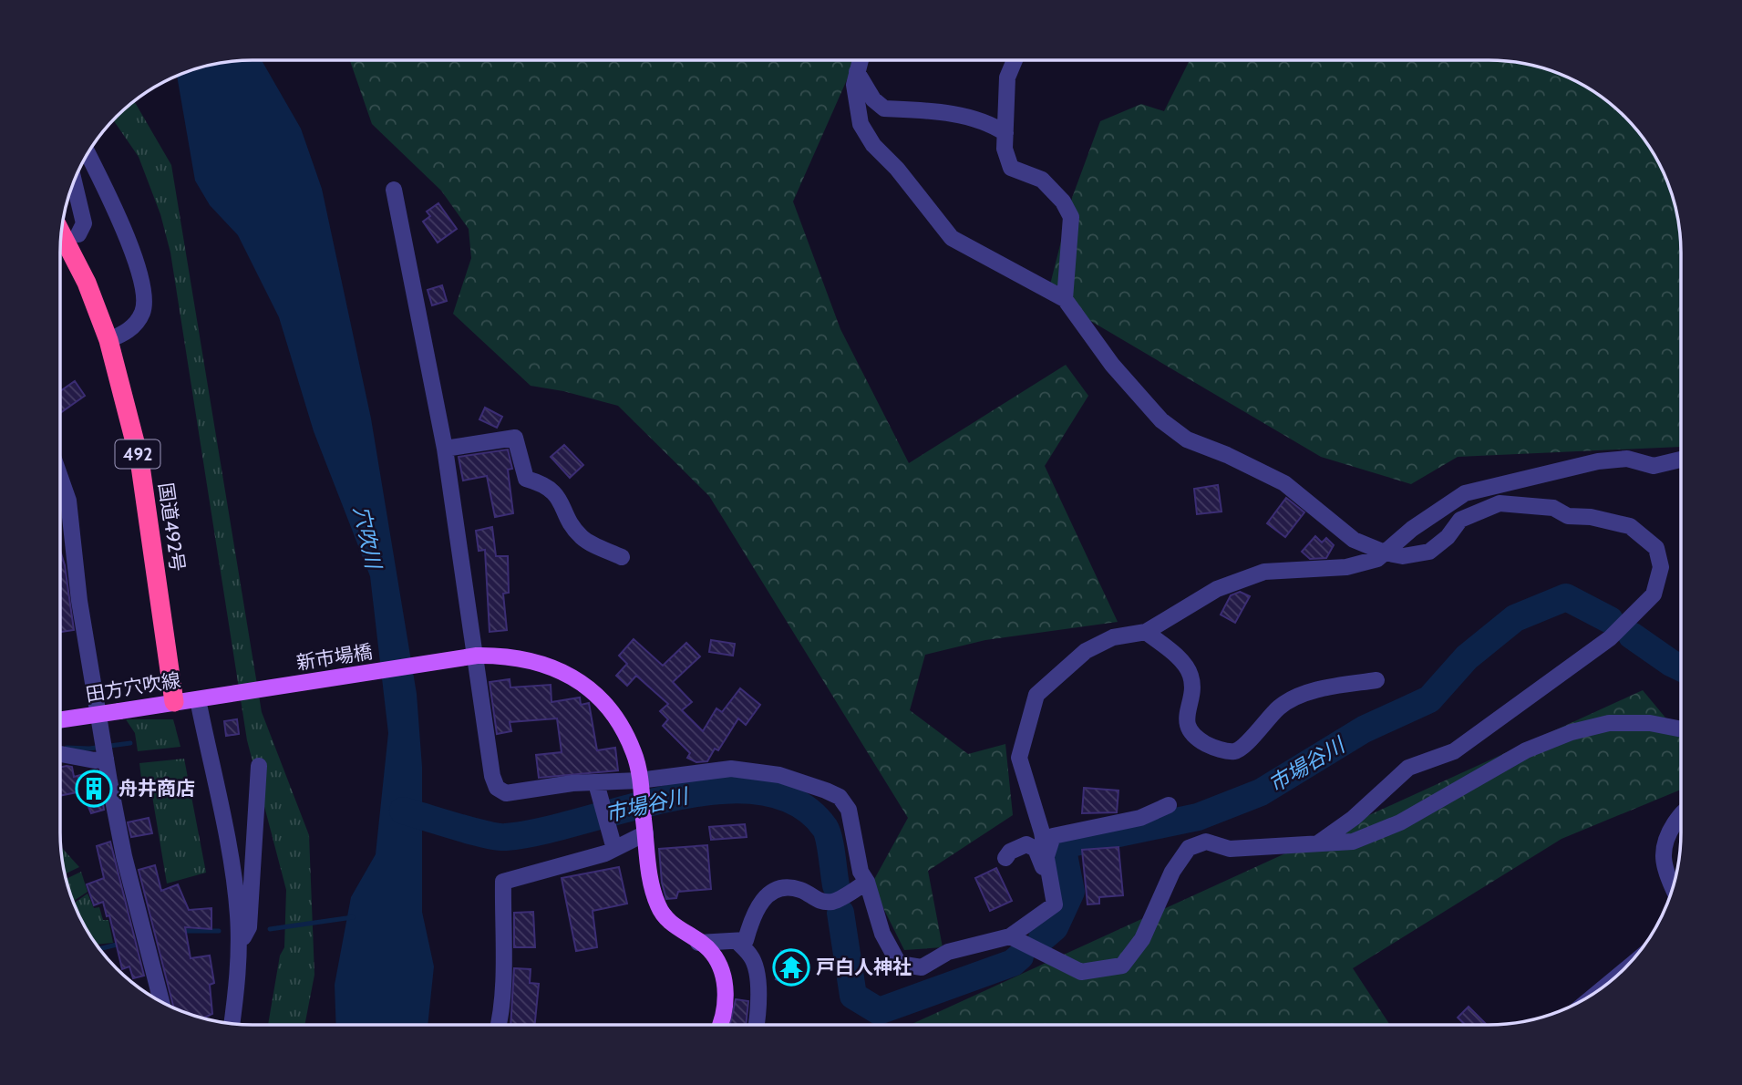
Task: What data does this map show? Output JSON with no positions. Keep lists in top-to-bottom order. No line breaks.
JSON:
{"streets":{"highway":["492","国道492号"],"main road":["新市場橋","田方穴吹線"]},"crossings":[["国道492号","田方穴吹線"],["新市場橋","田方穴吹線"]],"water":["穴吹川","市場谷川"],"places":{"building":["舟井商店"],"temple":["戸白人神社"]}}
